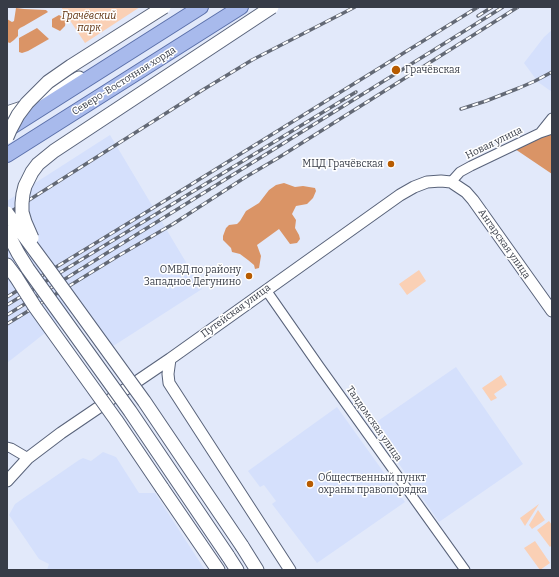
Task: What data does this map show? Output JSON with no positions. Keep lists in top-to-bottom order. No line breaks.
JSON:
{"streets":{"main road":["Северо-Восточная хорда"],"street":["Новая улица","Ангарская улица","Путейская улица","Талдомская улица"]},"crossings":[["Новая улица","Ангарская улица"],["Новая улица","Путейская улица"],["Ангарская улица","Путейская улица"],["Путейская улица","Талдомская улица"]],"parks":["Грачёвский парк"],"places":["Грачёвская","МЦД Грачёвская","ОМВД по району Западное Дегунино","Общественный пункт охраны правопорядка"]}
